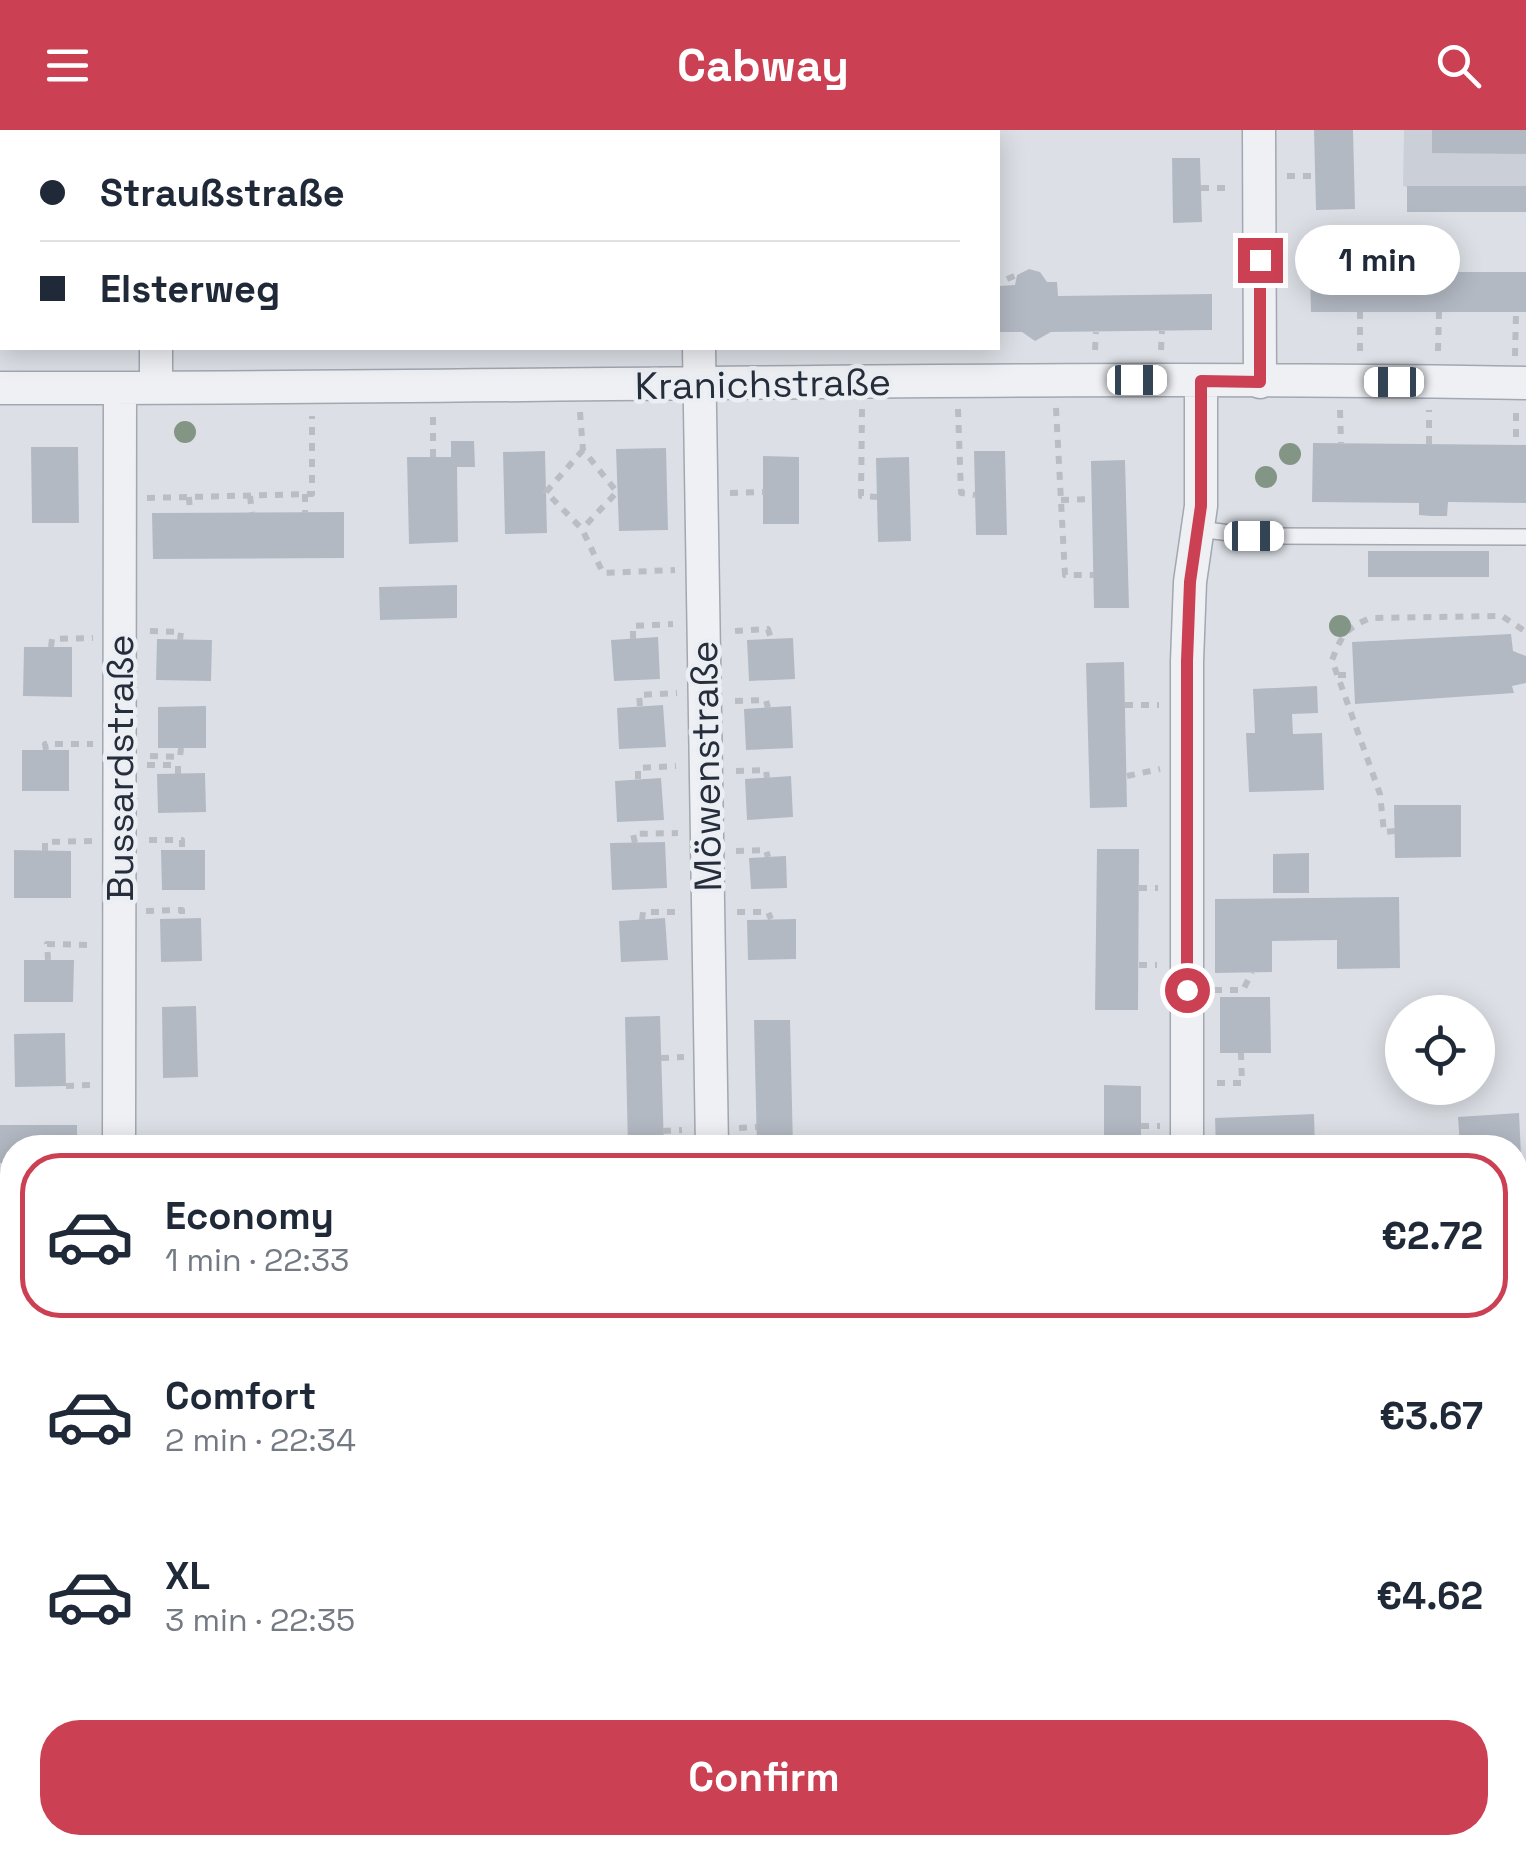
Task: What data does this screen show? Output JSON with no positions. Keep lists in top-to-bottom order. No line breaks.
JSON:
{"streets":{"street":["Kranichstraße","Möwenstraße","Bussardstraße"]},"crossings":[["Kranichstraße","Möwenstraße"],["Kranichstraße","Bussardstraße"]],"page":{"header":"Cabway","banner":["Straußstraße","Elsterweg"],"bubble":"1 min","list":[{"name":"Economy","note":"1 min · 22:33","value":"€2.72"},{"name":"Comfort","note":"2 min · 22:34","value":"€3.67"},{"name":"XL","note":"3 min · 22:35","value":"€4.62"}],"buttons":"Confirm"}}
